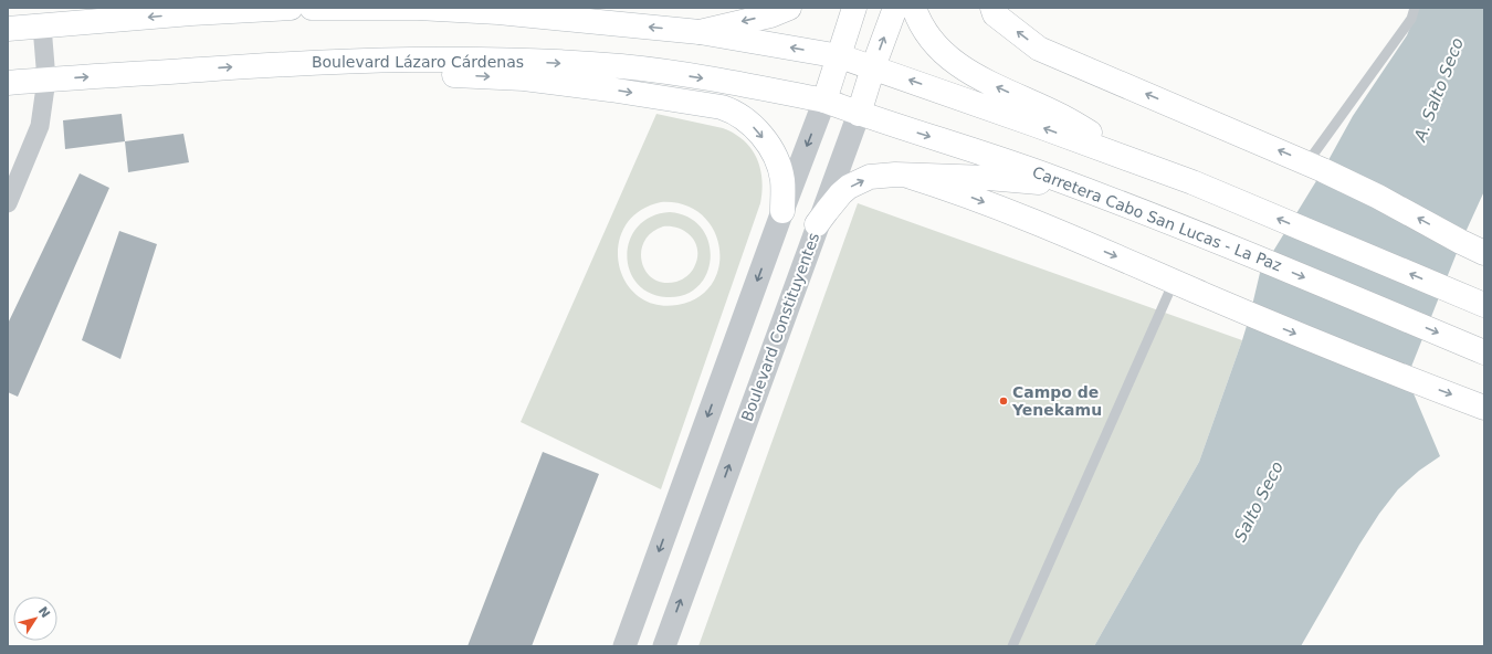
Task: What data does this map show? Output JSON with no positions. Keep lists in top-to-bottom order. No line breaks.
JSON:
{"streets":{"main road":["Boulevard Lázaro Cárdenas","Carretera Cabo San Lucas - La Paz","Boulevard Constituyentes"]},"crossings":[["Boulevard Lázaro Cárdenas","Carretera Cabo San Lucas - La Paz"],["Carretera Cabo San Lucas - La Paz","Boulevard Constituyentes"]],"one_way":["Boulevard Constituyentes"],"water":["A. Salto Seco","Salto Seco"],"places":["Campo de Yenekamu"],"north":"top right"}
